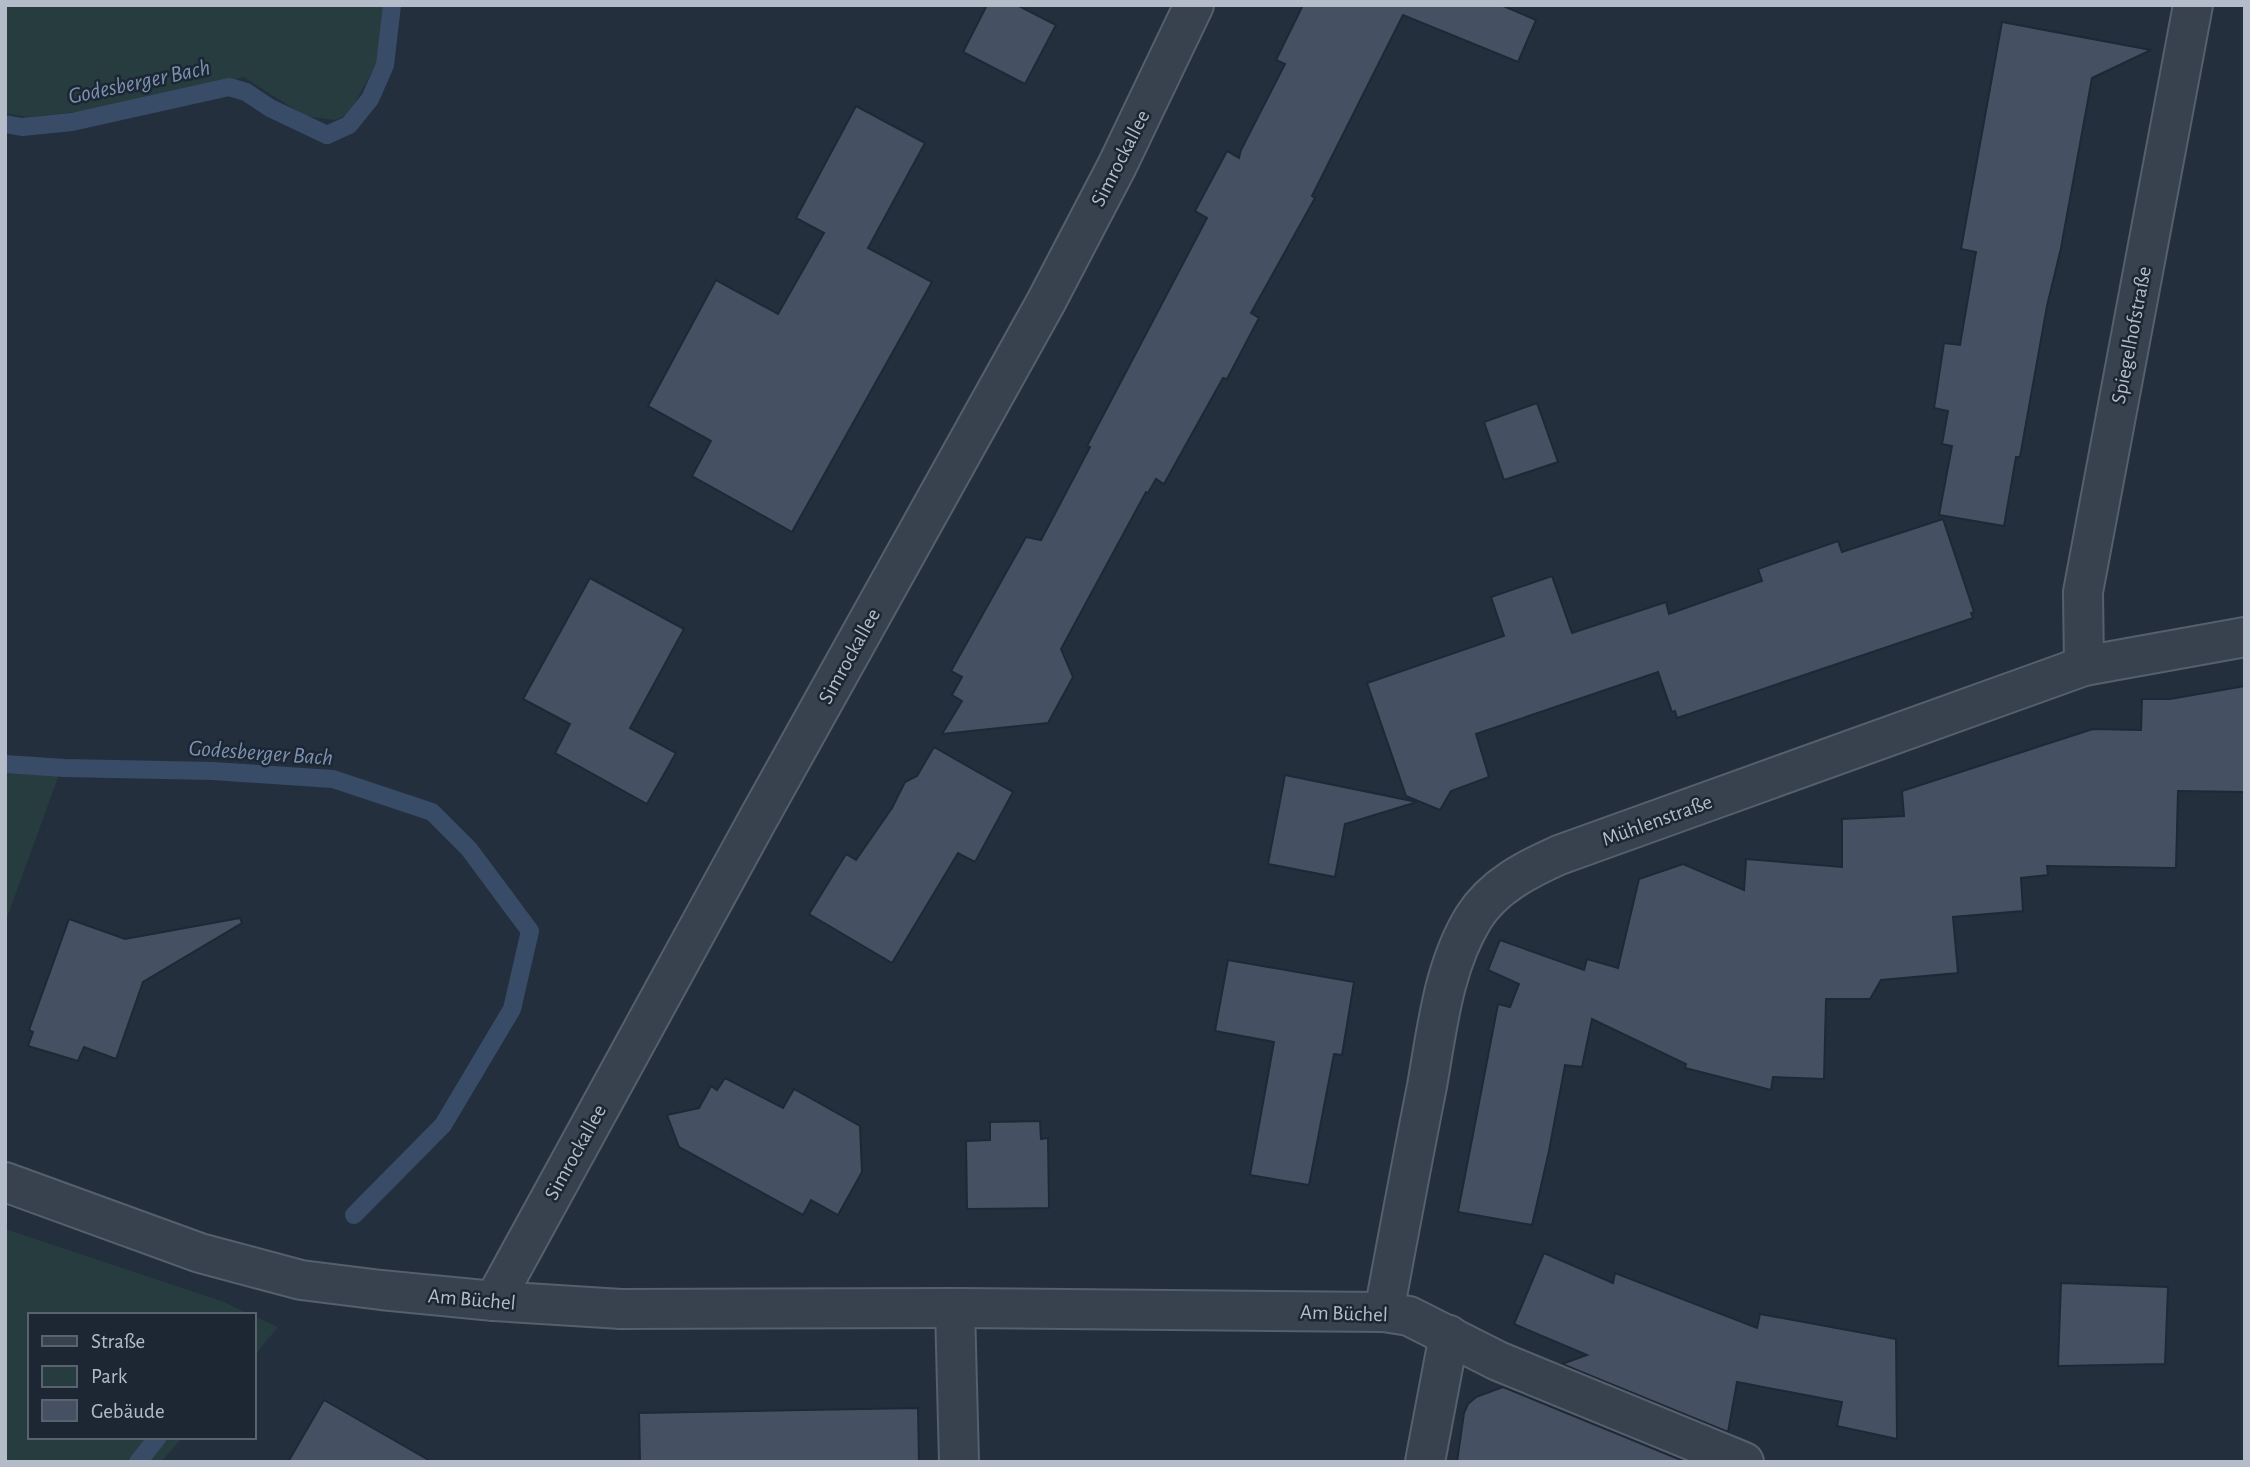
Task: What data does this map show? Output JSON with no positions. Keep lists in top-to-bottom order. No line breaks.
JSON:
{"streets":{"street":["Simrockallee","Spiegelhofstraße","Mühlenstraße","Am Büchel"]},"crossings":[["Simrockallee","Am Büchel"],["Spiegelhofstraße","Mühlenstraße"],["Mühlenstraße","Am Büchel"]],"water":["Godesberger Bach"],"legend":["Straße","Park","Gebäude"]}
